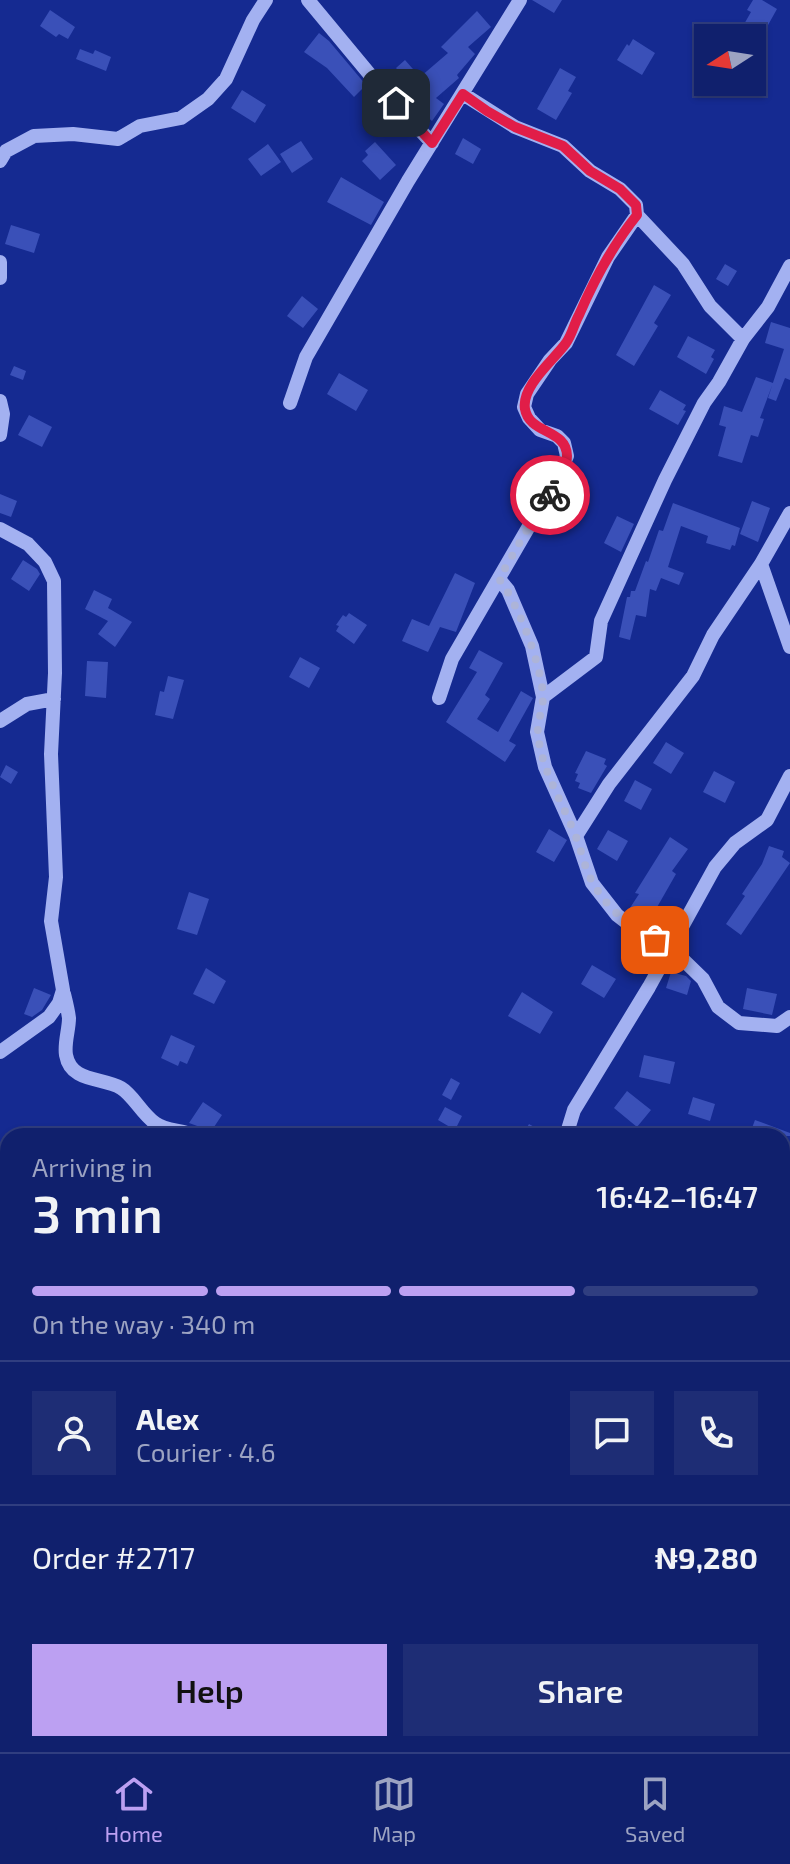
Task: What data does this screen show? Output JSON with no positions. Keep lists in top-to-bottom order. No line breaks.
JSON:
{"north":"left","page":{"heading":["3 min","Arriving in","16:42–16:47"],"panel":["Alex","Courier · 4.6","Order #2717","₦9,280"],"bar":"On the way · 340 m","buttons":["Help","Share"],"tabs":["Home","Map","Saved"]}}
